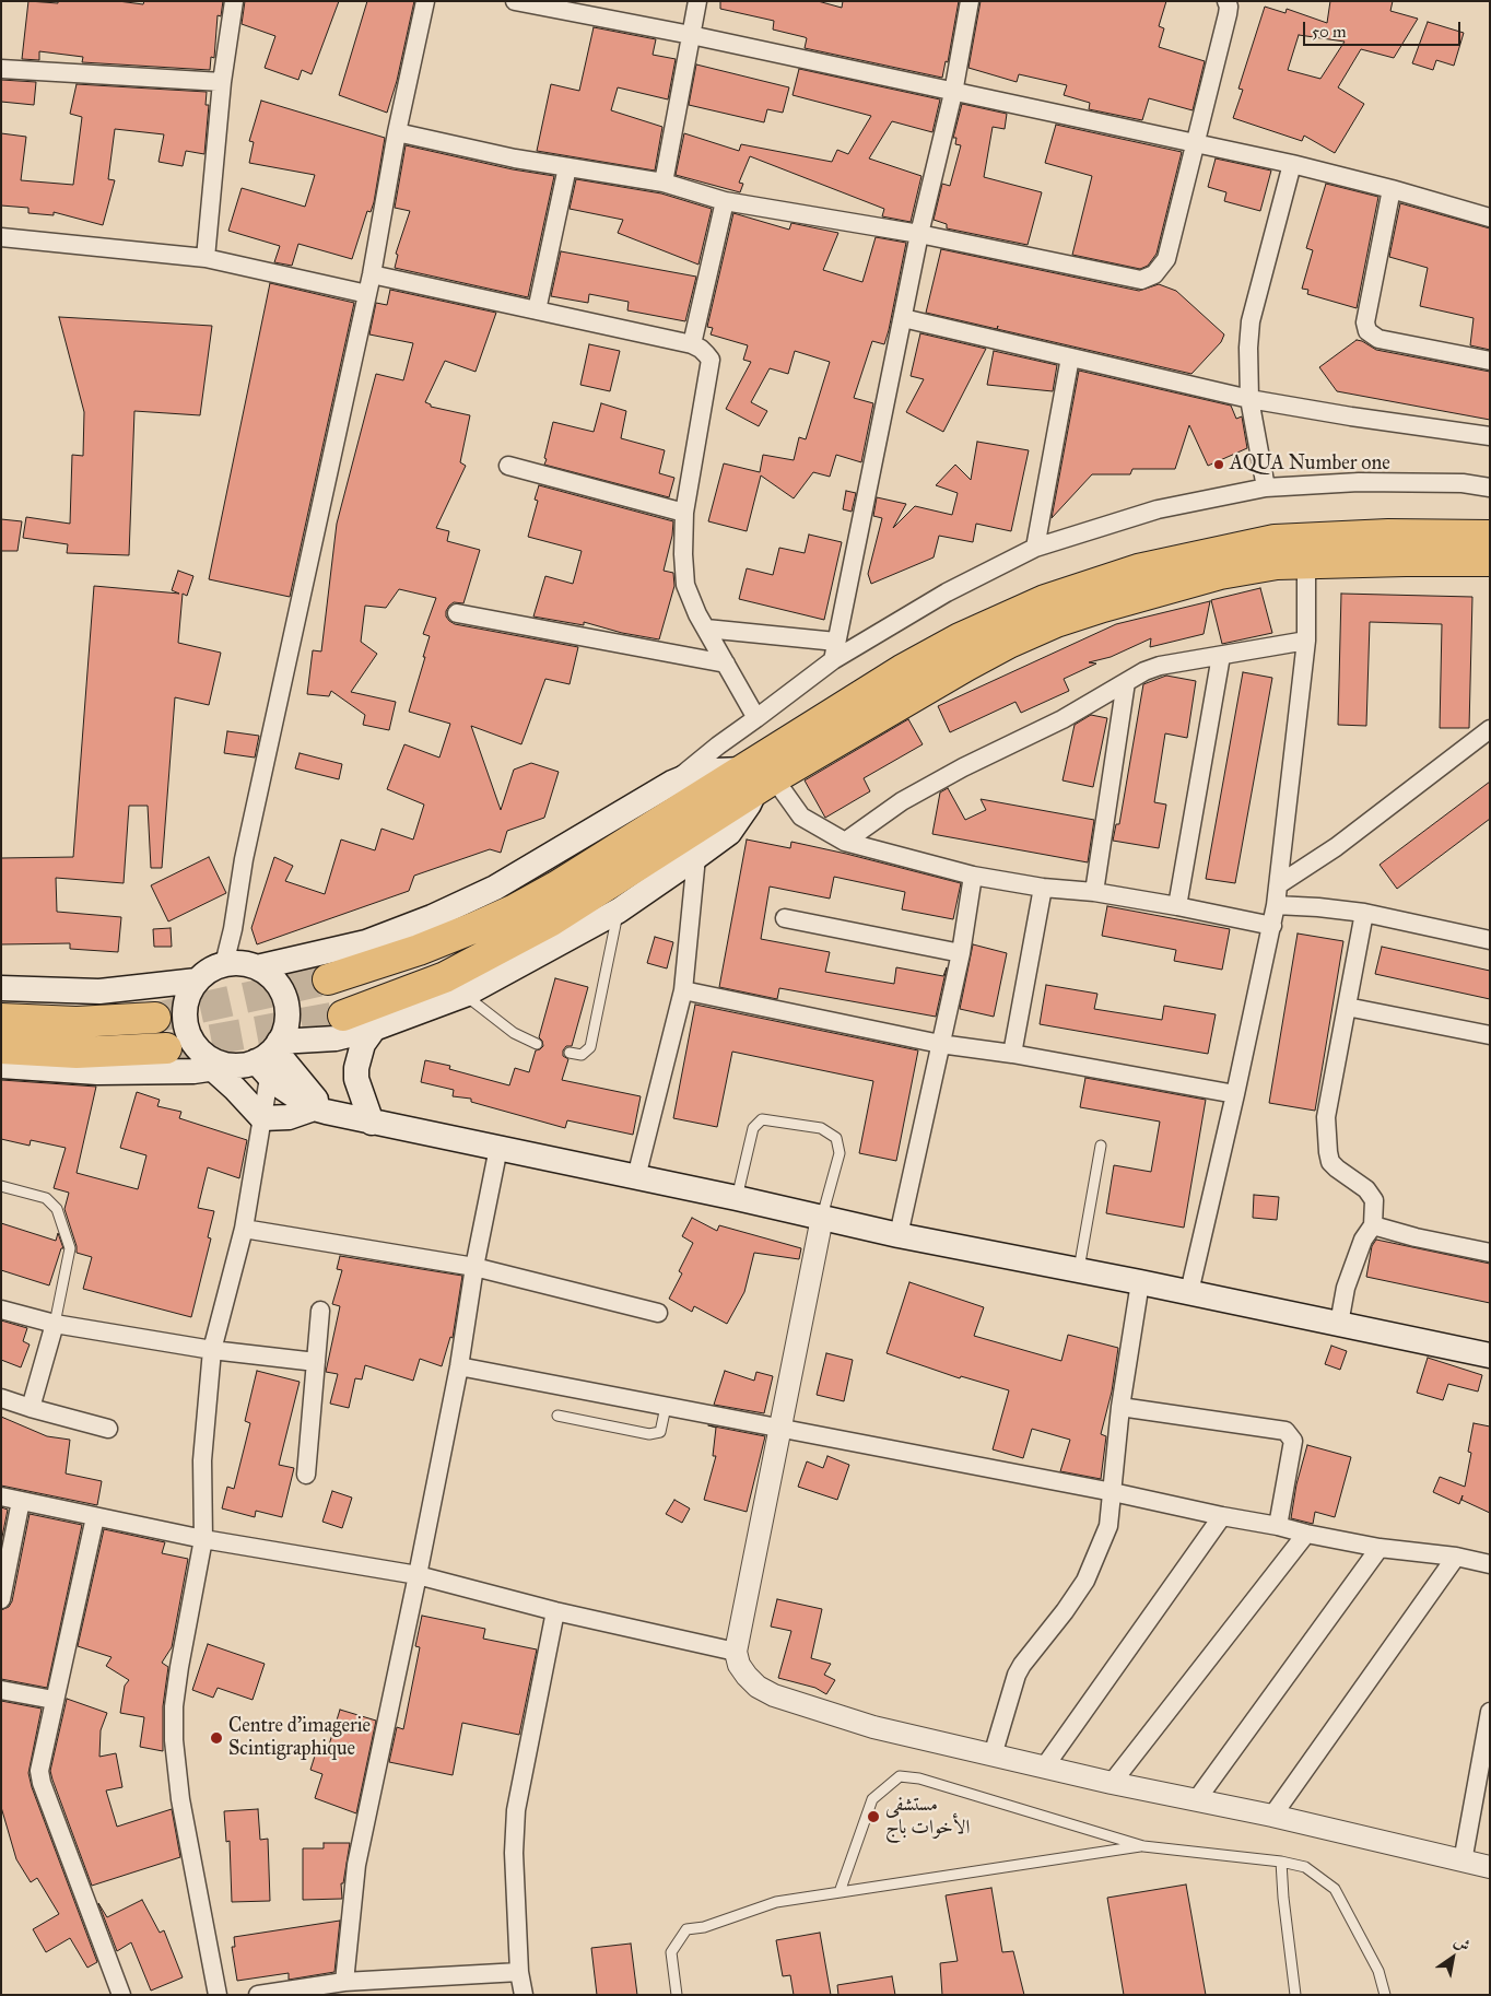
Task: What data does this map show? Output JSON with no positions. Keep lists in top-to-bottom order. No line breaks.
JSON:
{"places":["AQUA Number one","Centre d'imagerie Scintigraphique","مستشفى الأخوات باج"],"scale_bar":"50 m","north":"top right"}
